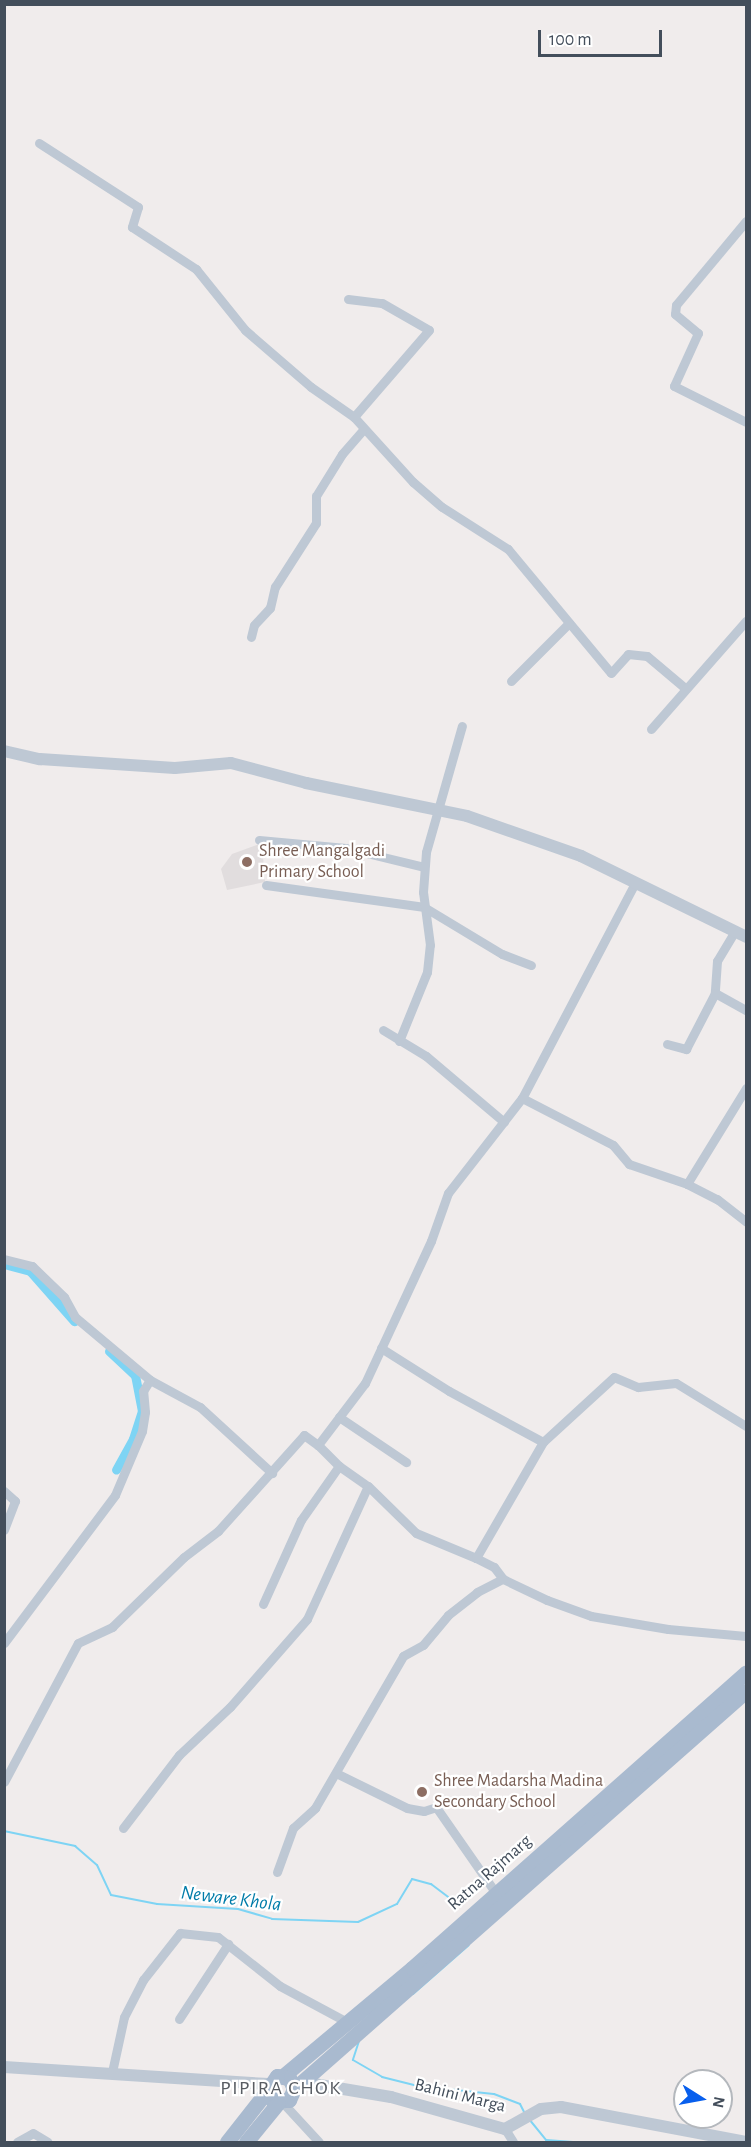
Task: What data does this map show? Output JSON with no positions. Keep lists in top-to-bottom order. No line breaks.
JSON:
{"streets":{"main road":["Ratna Rajmarg"],"street":["Bahini Marga"]},"crossings":[["Ratna Rajmarg","Bahini Marga"]],"districts":["PIPIRA CHOK"],"water":["Neware Khola"],"places":["Shree Mangalgadi Primary School","Shree Madarsha Madina Secondary School"],"scale_bar":"100 m","north":"right"}
